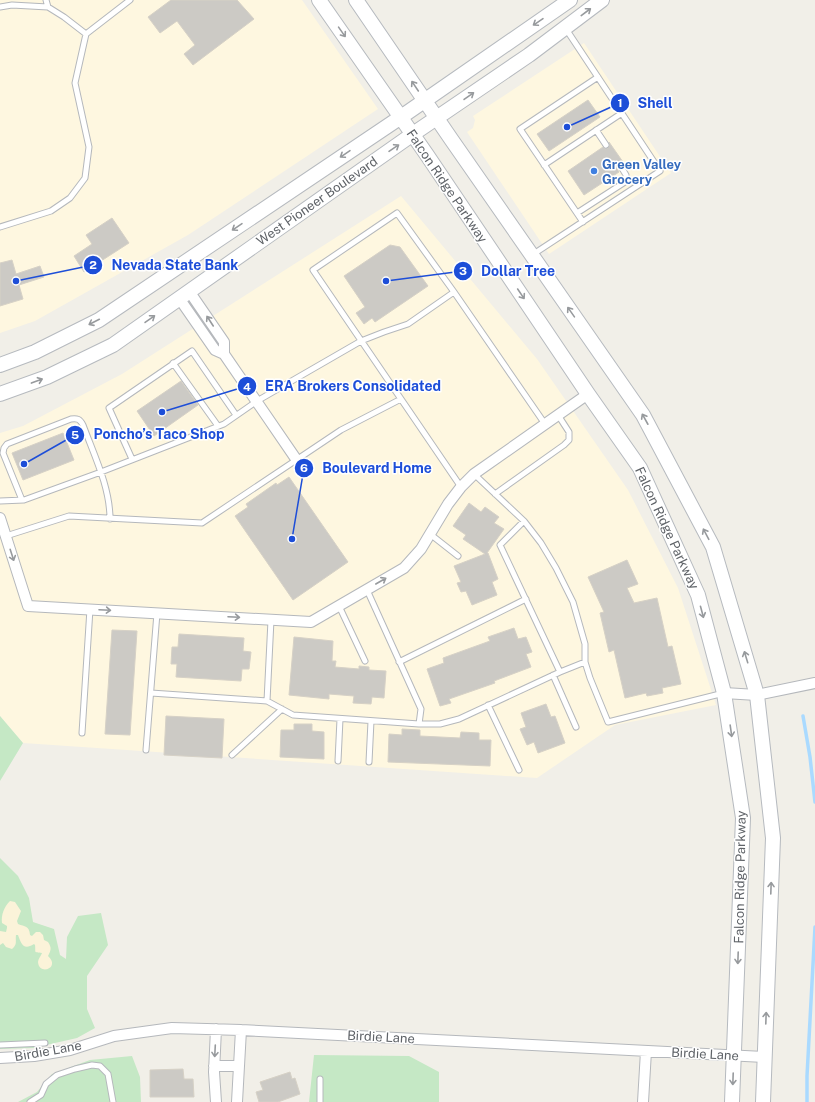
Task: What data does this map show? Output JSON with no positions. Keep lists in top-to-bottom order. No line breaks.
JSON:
{"streets":{"main road":["Falcon Ridge Parkway","West Pioneer Boulevard"],"street":["Birdie Lane"]},"crossings":[["Falcon Ridge Parkway","West Pioneer Boulevard"],["Falcon Ridge Parkway","Birdie Lane"]],"places":["Shell","Green Valley Grocery","Nevada State Bank","Dollar Tree","ERA Brokers Consolidated","Poncho’s Taco Shop","Boulevard Home"]}
